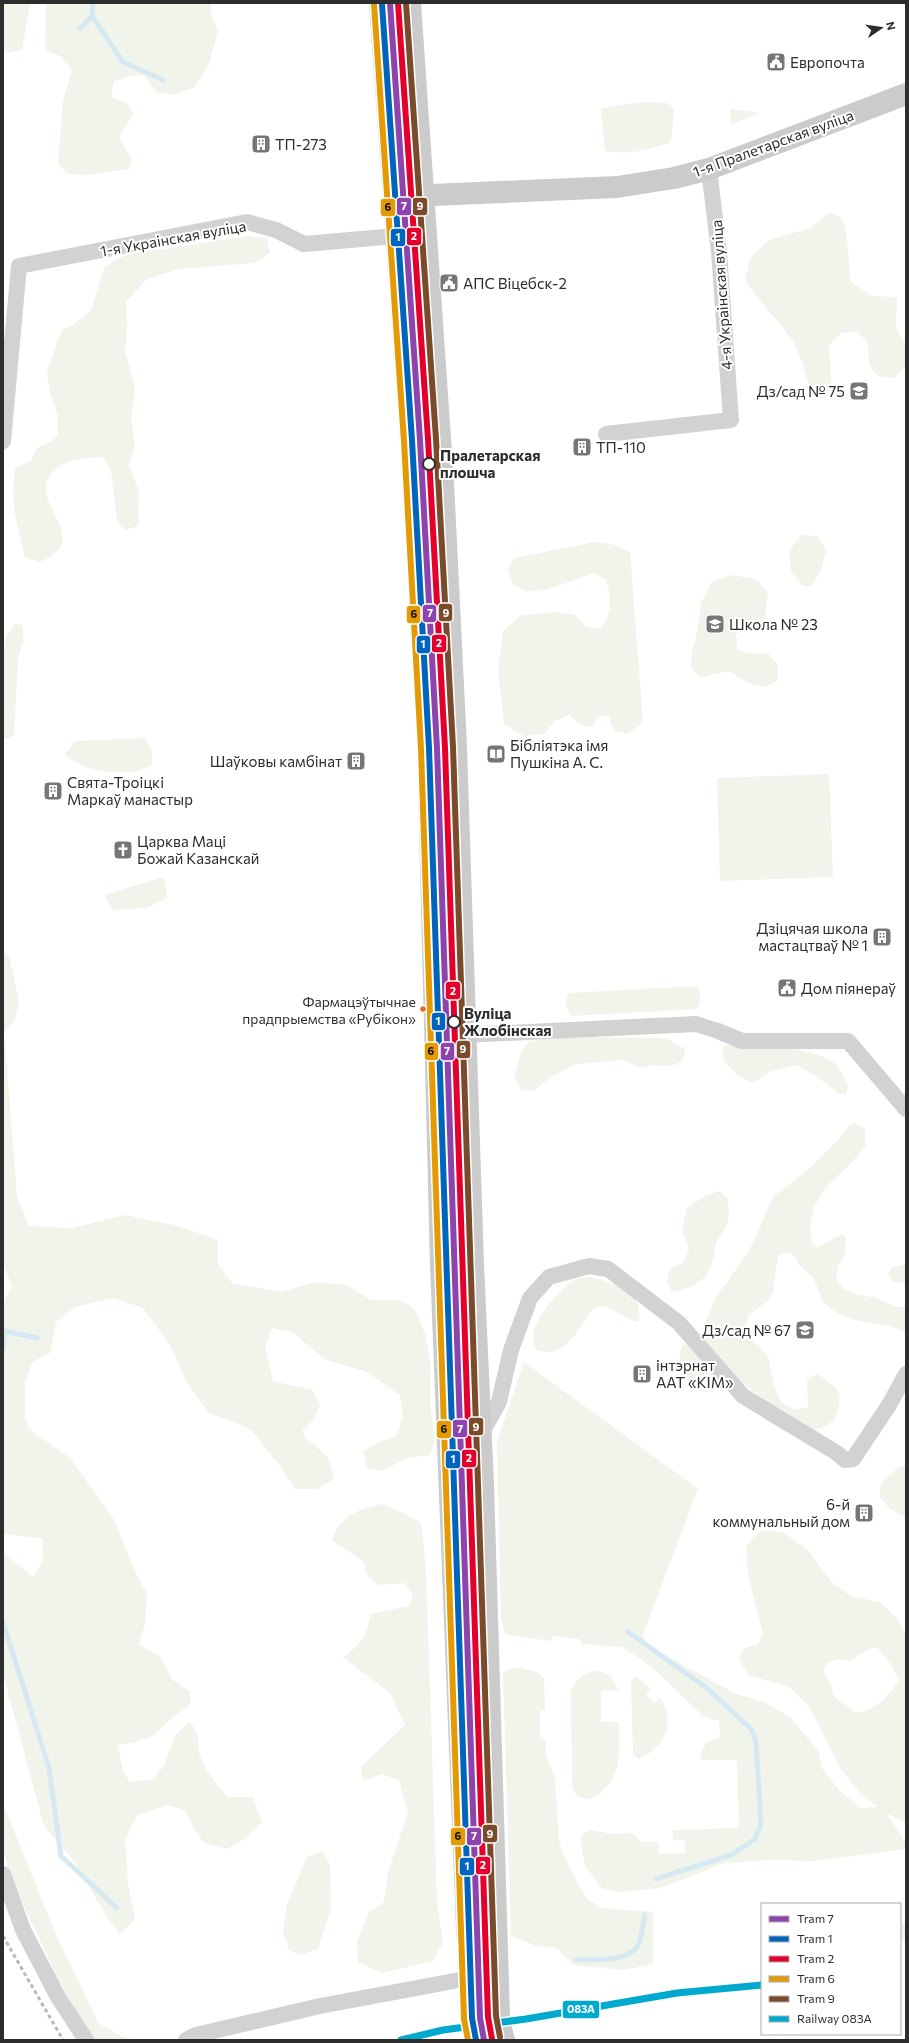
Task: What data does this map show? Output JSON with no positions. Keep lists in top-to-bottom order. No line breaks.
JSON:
{"streets":{"main road":["1-я Пралетарская вуліца"],"street":["1-я Украінская вуліца","4-я Украінская вуліца"]},"crossings":[["1-я Пралетарская вуліца","4-я Украінская вуліца"]],"places":{"public building":["Европочта","АПС Віцебск-2","Дом піянераў"],"building":["ТП-273","ТП-110","Шаўковы камбінат","Свята-Троіцкі Маркаў манастыр","Дзіцячая школа мастацтваў № 1","інтэрнат ААТ «КІМ»","6-й коммунальный дом"],"school or university":["Дз/сад № 75","Школа № 23","Дз/сад № 67"],"other":["Пралетарская плошча","Фармацэўтычнае прадпрыемства «Рубікон»","Вуліца Жлобінская"],"library":["Бібліятэка імя Пушкіна А. С."],"church":["Царква Маці Божай Казанскай"]},"lines":["tram line 7","tram line 2","tram line 9","tram line 1","tram line 6","rail line 083А"],"legend":["Tram 7","Tram 1","Tram 2","Tram 6","Tram 9","Railway 083А"],"north":"right"}
